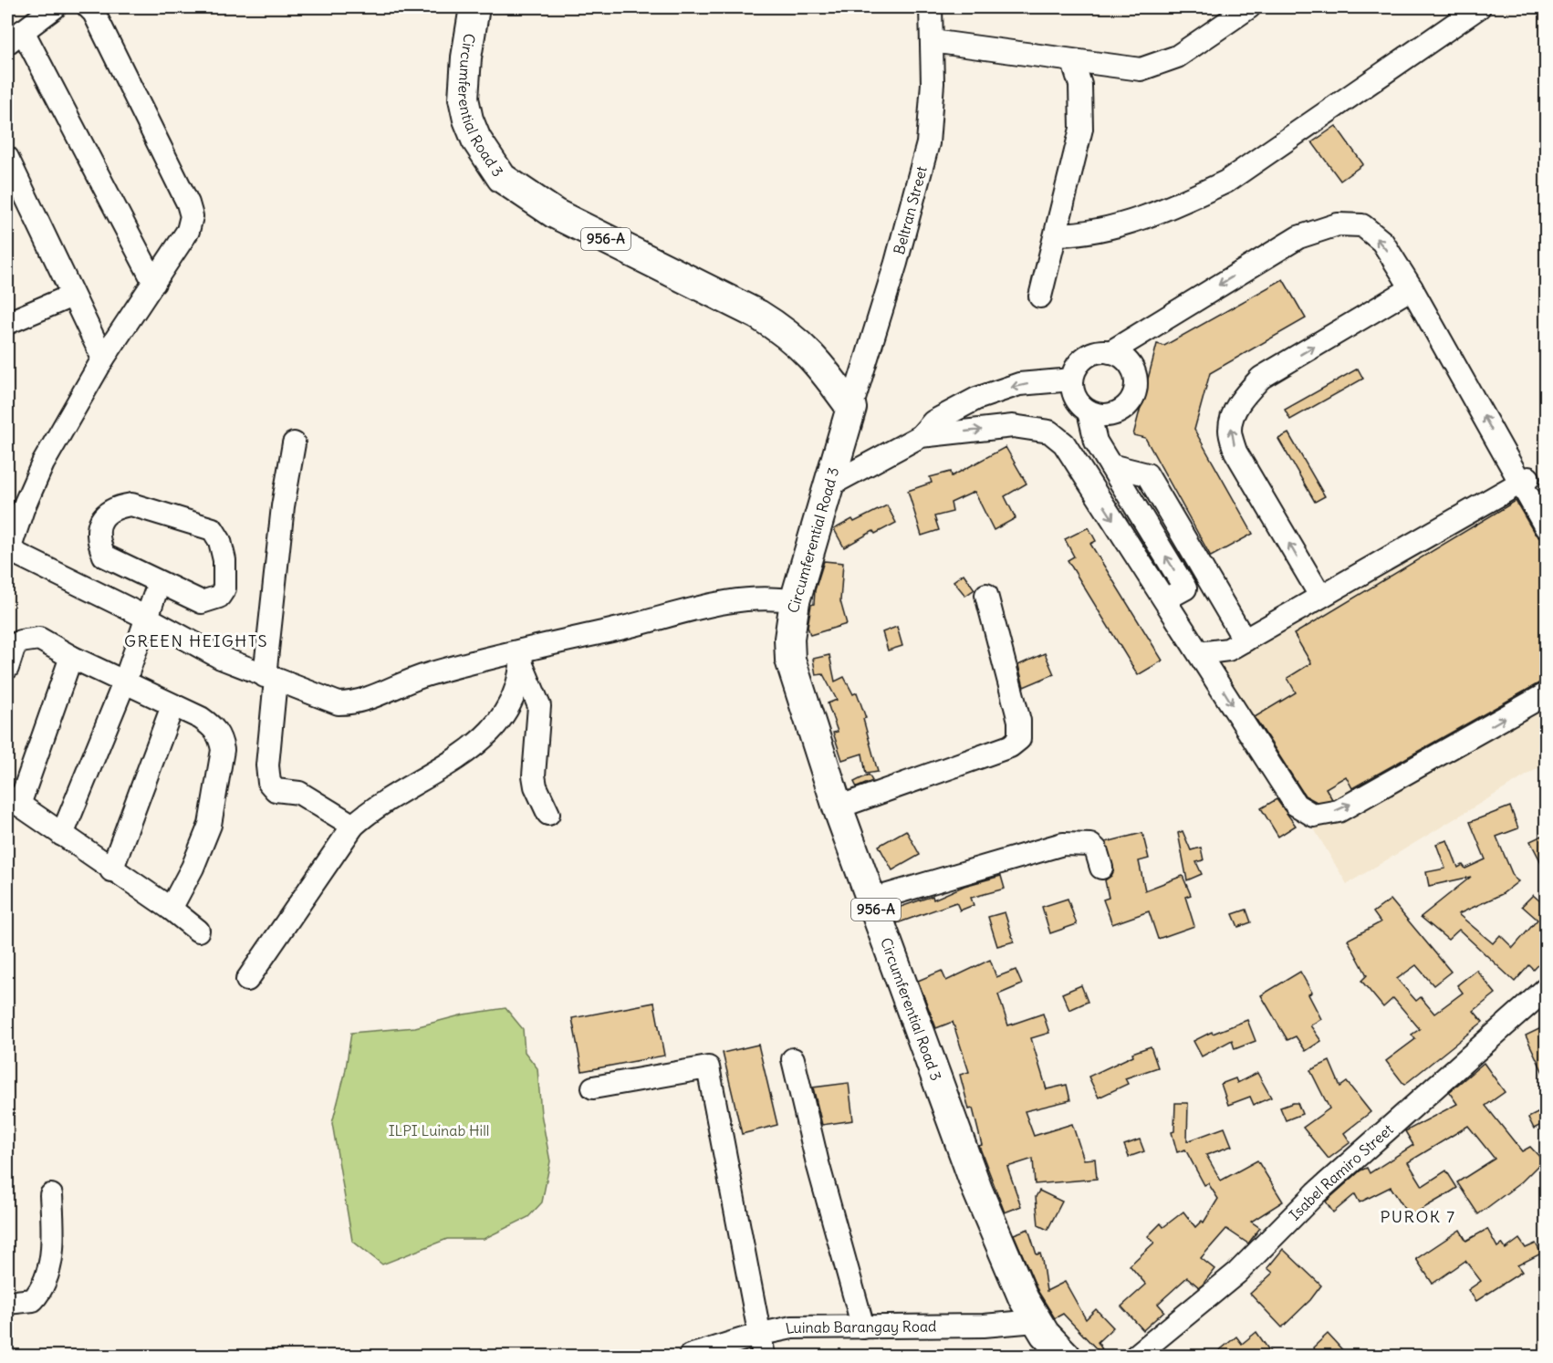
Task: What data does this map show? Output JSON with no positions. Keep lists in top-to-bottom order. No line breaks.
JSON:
{"streets":{"main road":["Circumferential Road 3","956-A"],"street":["Beltran Street","Isabel Ramiro Street","Luinab Barangay Road"]},"crossings":[["Circumferential Road 3","Beltran Street"],["Circumferential Road 3","Luinab Barangay Road"]],"districts":["GREEN HEIGHTS","PUROK 7"],"parks":["ILPI Luinab Hill"]}
